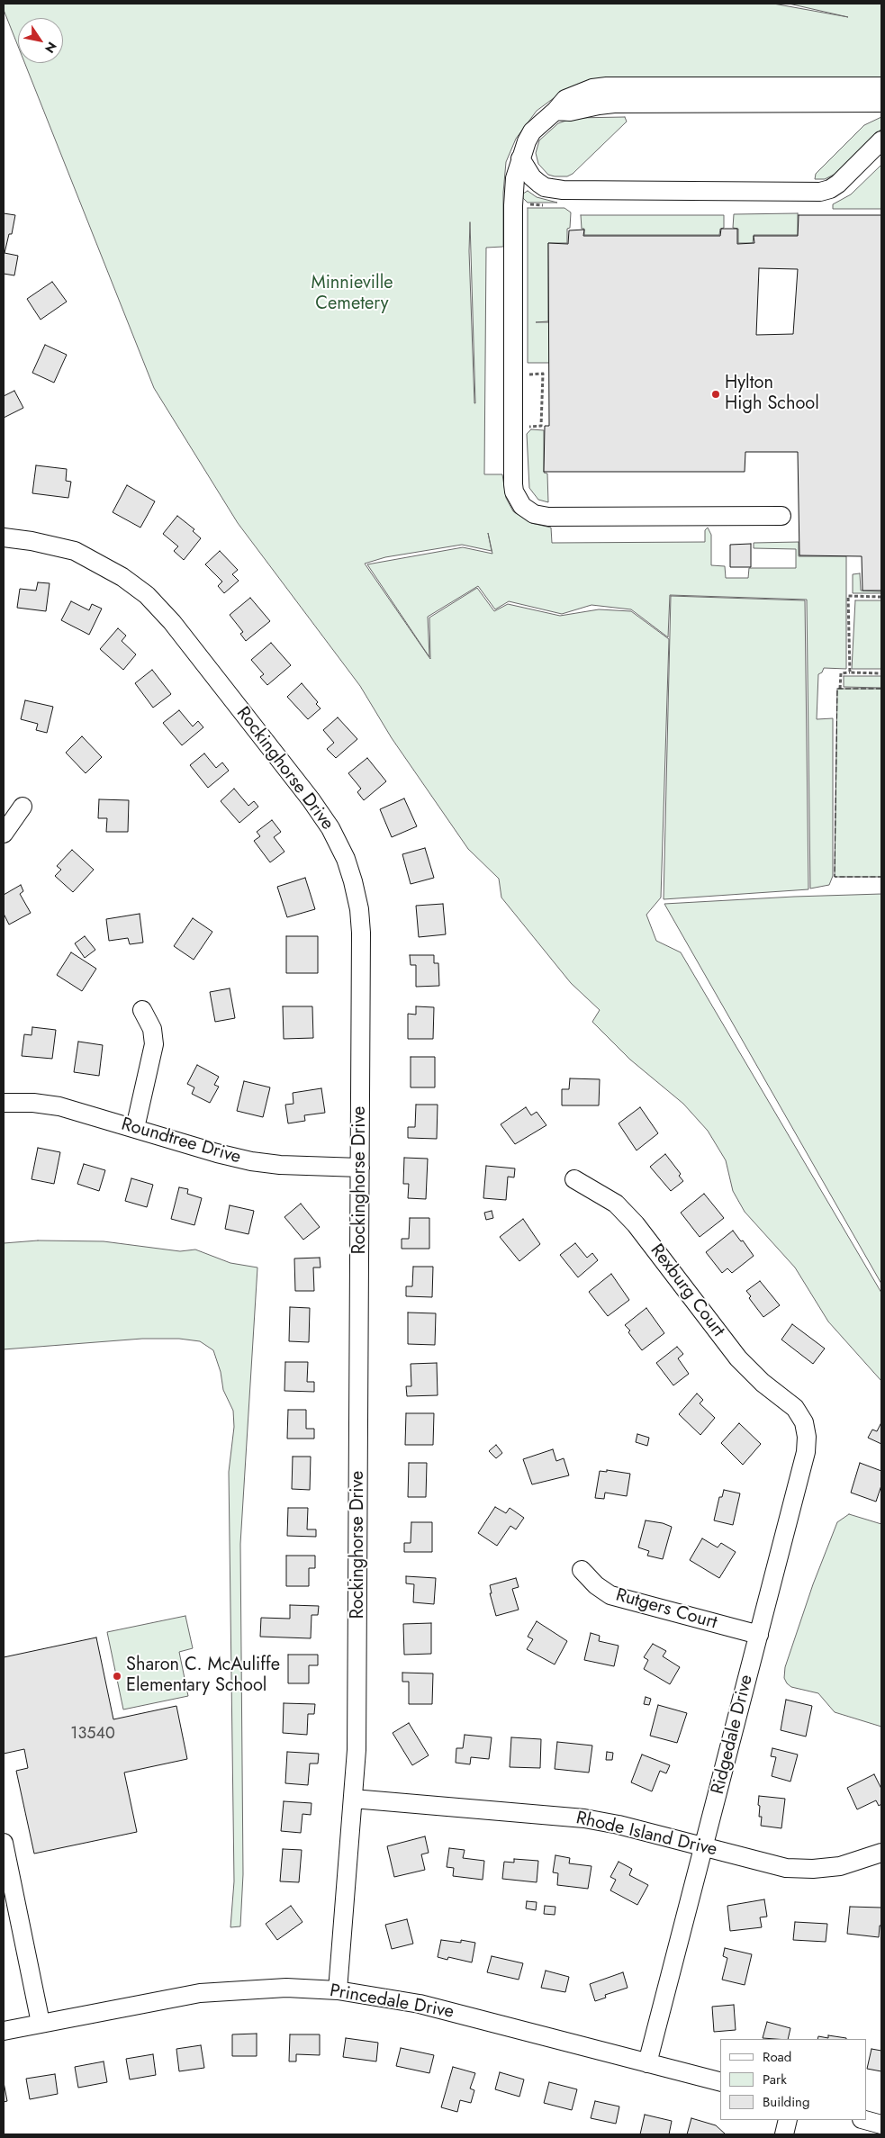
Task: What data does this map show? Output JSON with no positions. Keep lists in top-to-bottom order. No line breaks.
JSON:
{"streets":{"street":["Rockinghorse Drive","Roundtree Drive","Rexburg Court","Rutgers Court","Ridgedale Drive","Rhode Island Drive","Princedale Drive"]},"crossings":[["Rockinghorse Drive","Roundtree Drive"],["Rockinghorse Drive","Rhode Island Drive"],["Rockinghorse Drive","Princedale Drive"],["Rexburg Court","Ridgedale Drive"],["Rutgers Court","Ridgedale Drive"],["Ridgedale Drive","Rhode Island Drive"],["Ridgedale Drive","Princedale Drive"]],"parks":["Minnieville Cemetery"],"places":["Hylton High School","Sharon C. McAuliffe Elementary School"],"house_numbers":["13540"],"legend":["Road","Park","Building"],"north":"bottom right"}
